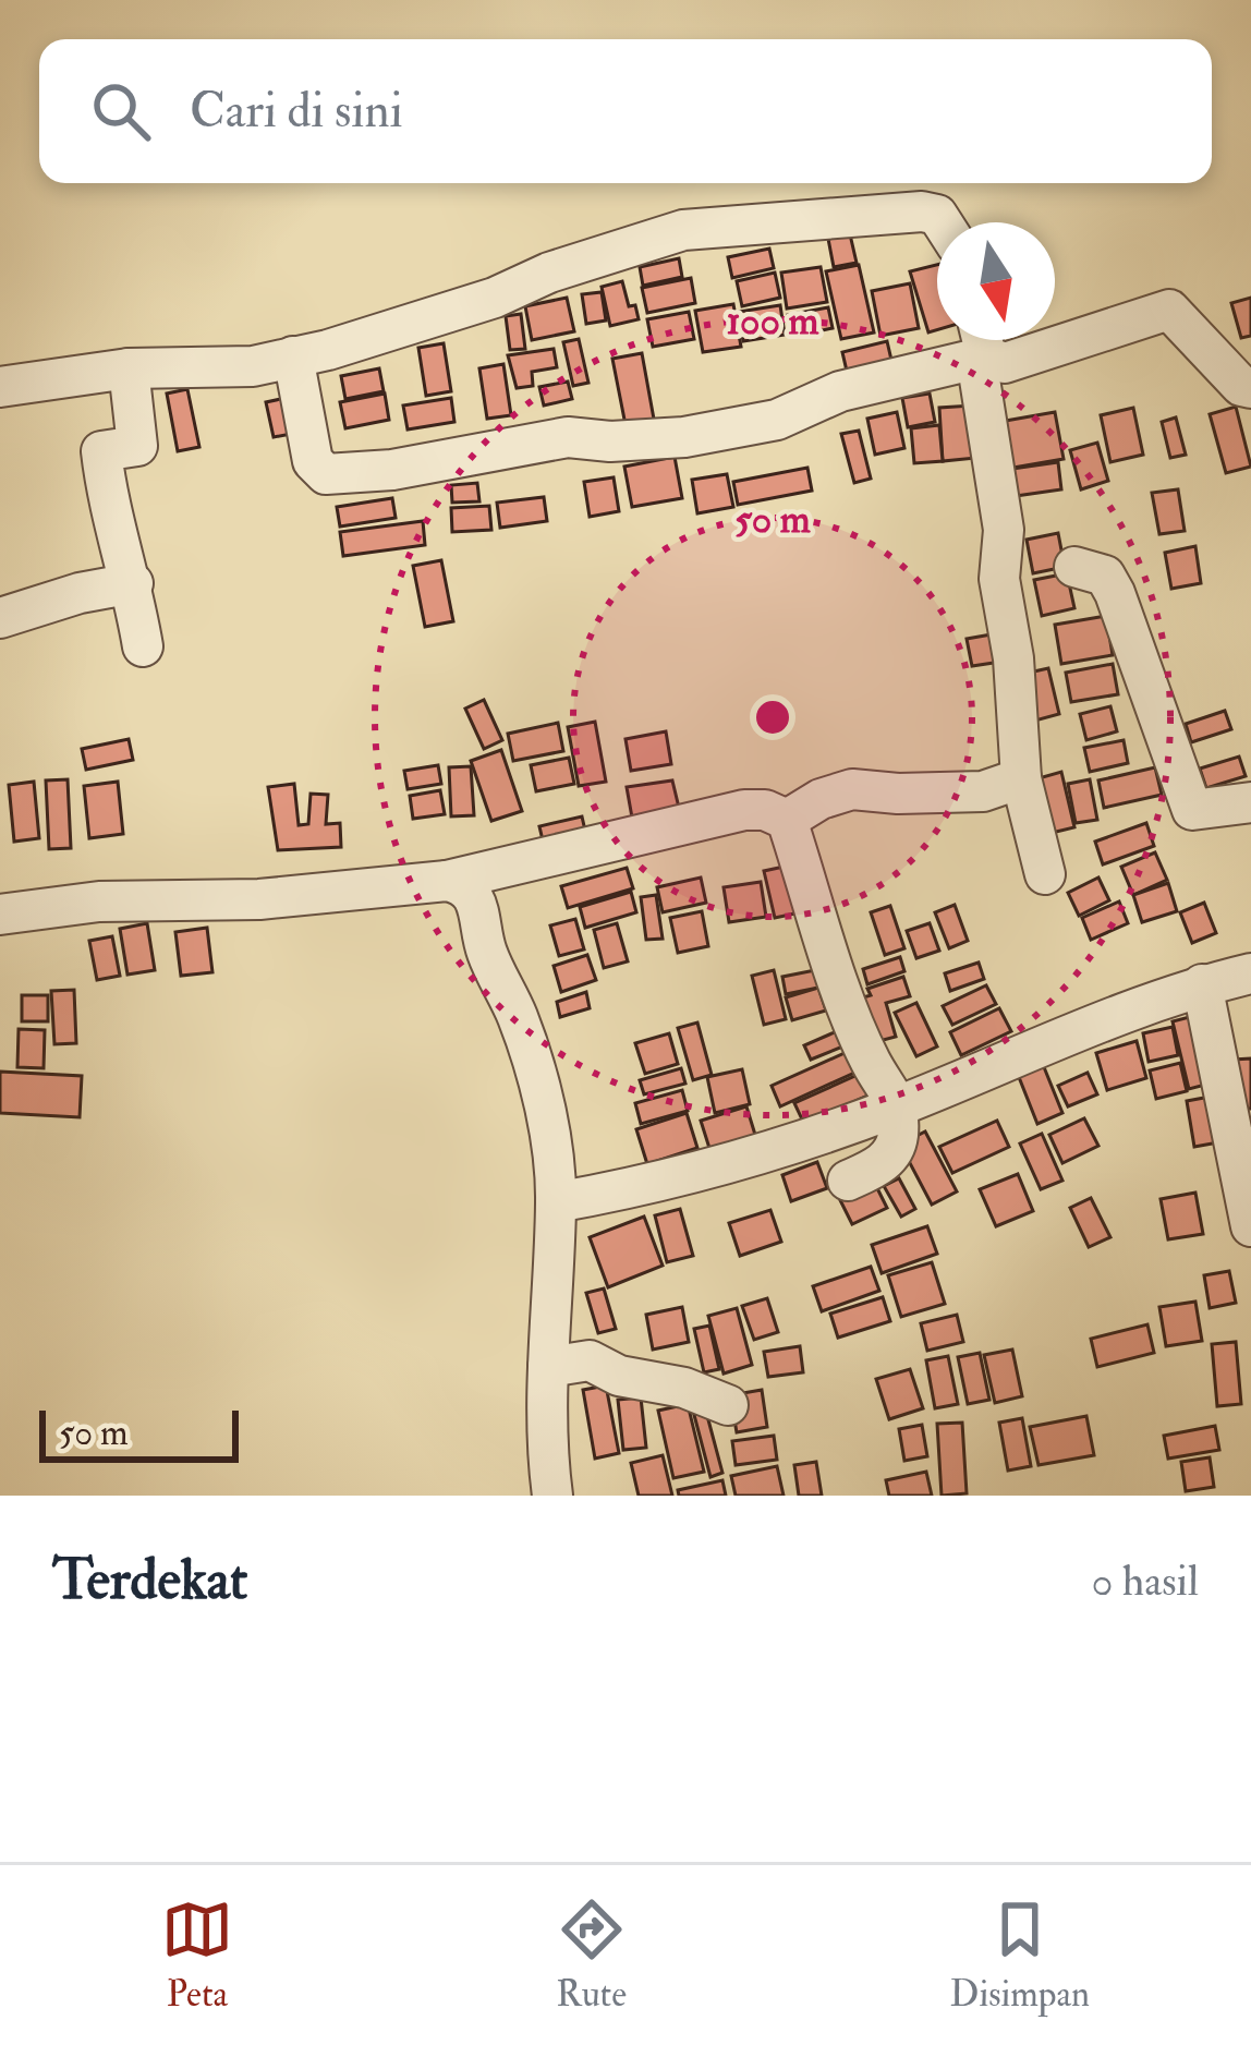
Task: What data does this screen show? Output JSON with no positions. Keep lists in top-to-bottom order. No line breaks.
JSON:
{"scale_bar":"50 m","north":"bottom","page":{"search":"Cari di sini","scale":"50 m","heading":["Terdekat","0 hasil"],"nav":["Peta","Rute","Disimpan"]},"rings":["100 m","50 m"]}
